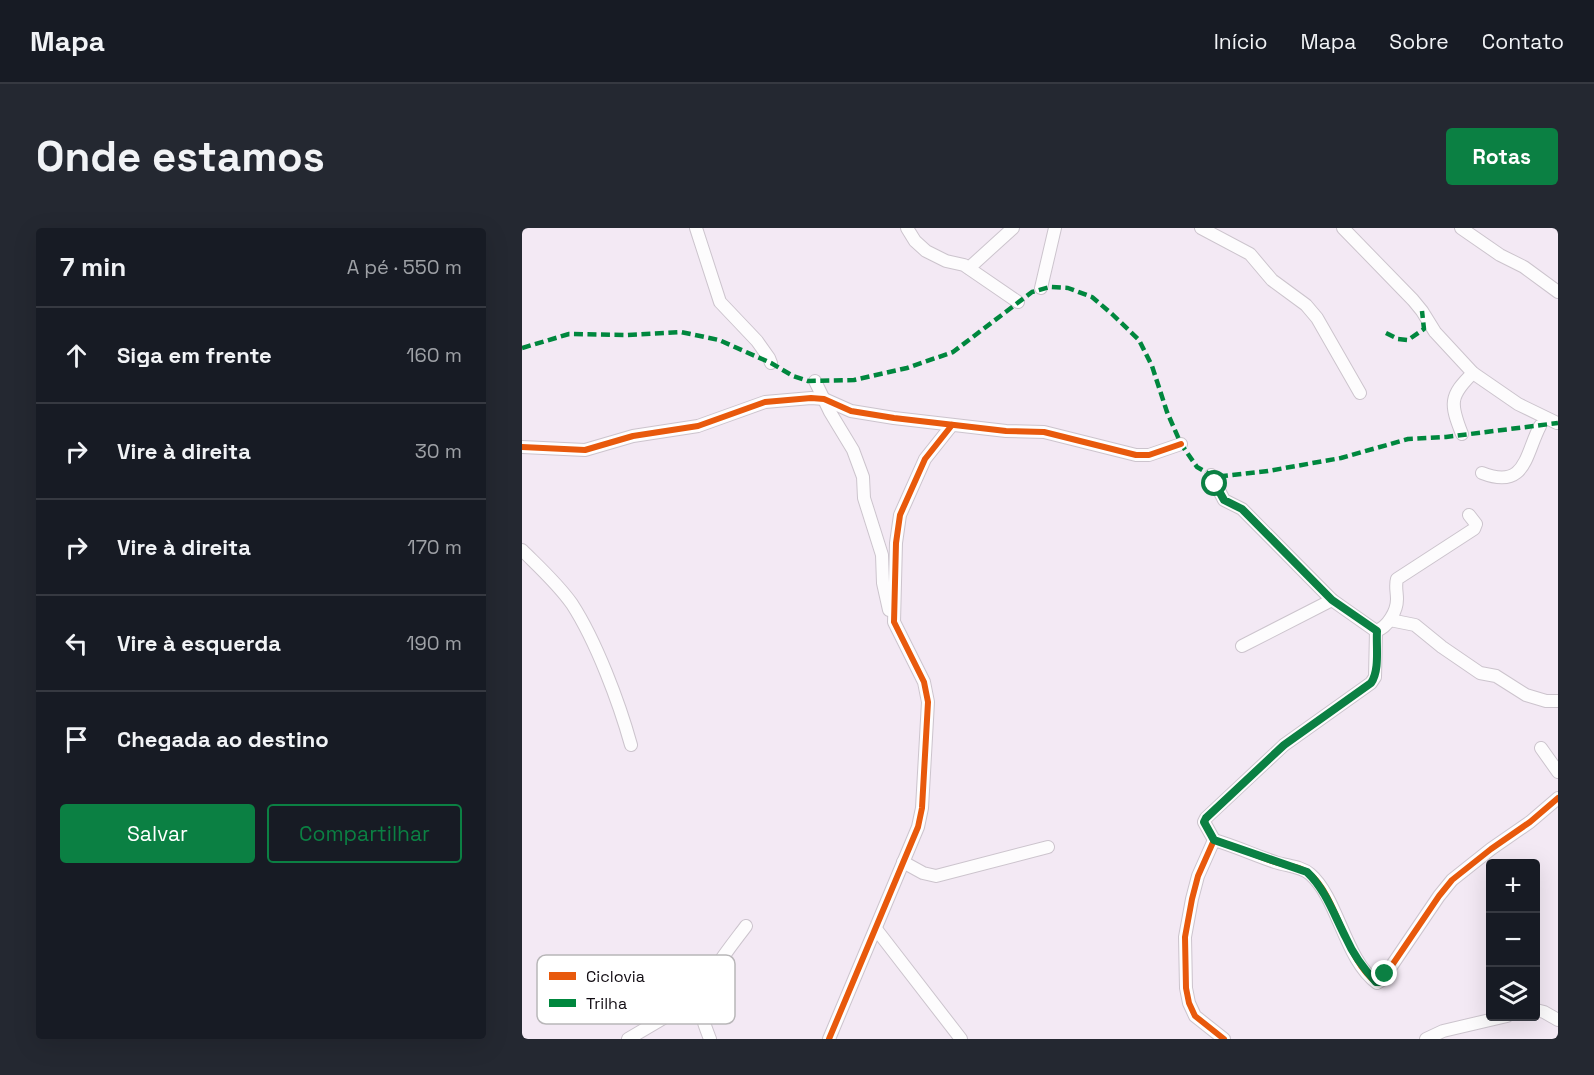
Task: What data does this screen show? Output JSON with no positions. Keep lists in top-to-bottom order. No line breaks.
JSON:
{"legend":["Ciclovia","Trilha"],"page":{"header":"Mapa","nav":["Início","Mapa","Sobre","Contato"],"buttons":["Rotas",["Salvar","Compartilhar"]],"title":"Onde estamos","heading":["7 min","A pé · 550 m"],"list":[["Siga em frente","160 m"],["Vire à direita","30 m"],["Vire à direita","170 m"],["Vire à esquerda","190 m"],"Chegada ao destino"],"map_buttons":["+","−"]}}
